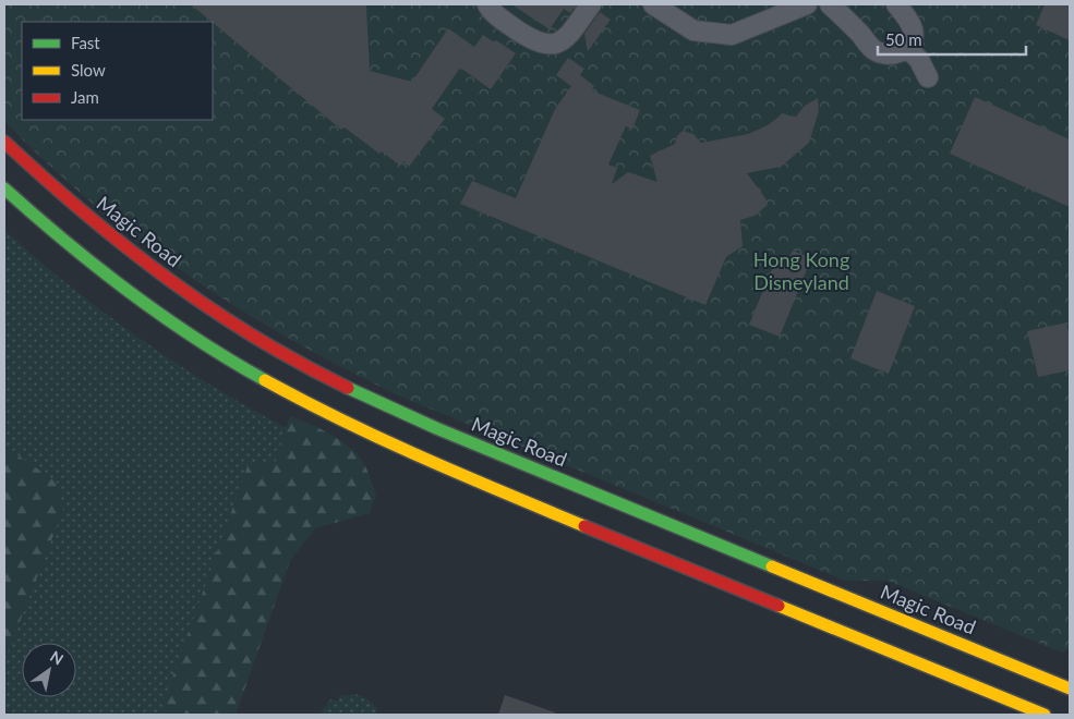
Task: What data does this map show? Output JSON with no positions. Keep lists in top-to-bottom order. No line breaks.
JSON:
{"streets":{"street":["Magic Road"]},"parks":["Hong Kong Disneyland"],"legend":["Fast","Slow","Jam"],"scale_bar":"50 m","north":"top right"}
